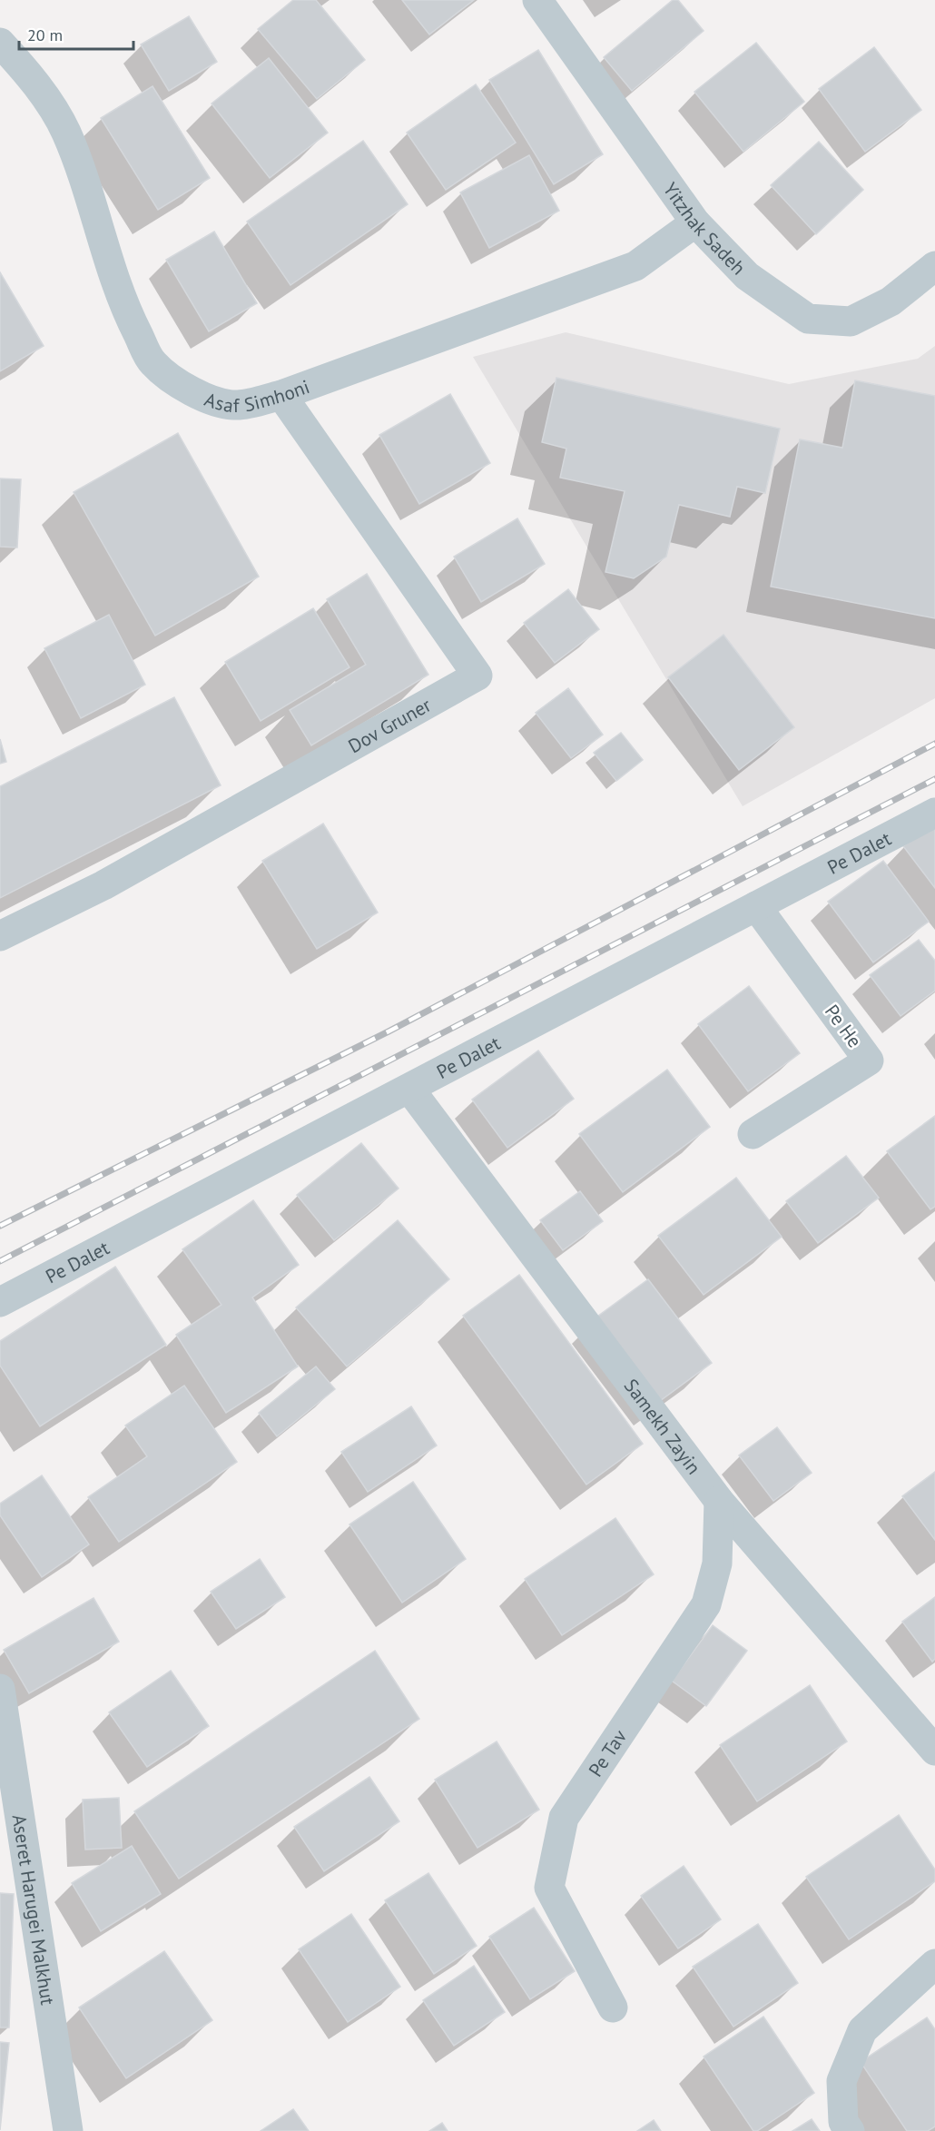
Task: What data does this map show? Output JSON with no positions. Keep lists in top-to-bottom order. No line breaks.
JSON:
{"streets":{"street":["Yitzhak Sadeh","Asaf Simhoni","Dov Gruner","Pe Dalet","Pe He","Samekh Zayin","Pe Tav","Aseret Harugei Malkhut"]},"crossings":[["Yitzhak Sadeh","Asaf Simhoni"],["Asaf Simhoni","Dov Gruner"],["Pe Dalet","Pe He"],["Pe Dalet","Samekh Zayin"],["Samekh Zayin","Pe Tav"]],"scale_bar":"20 m"}
